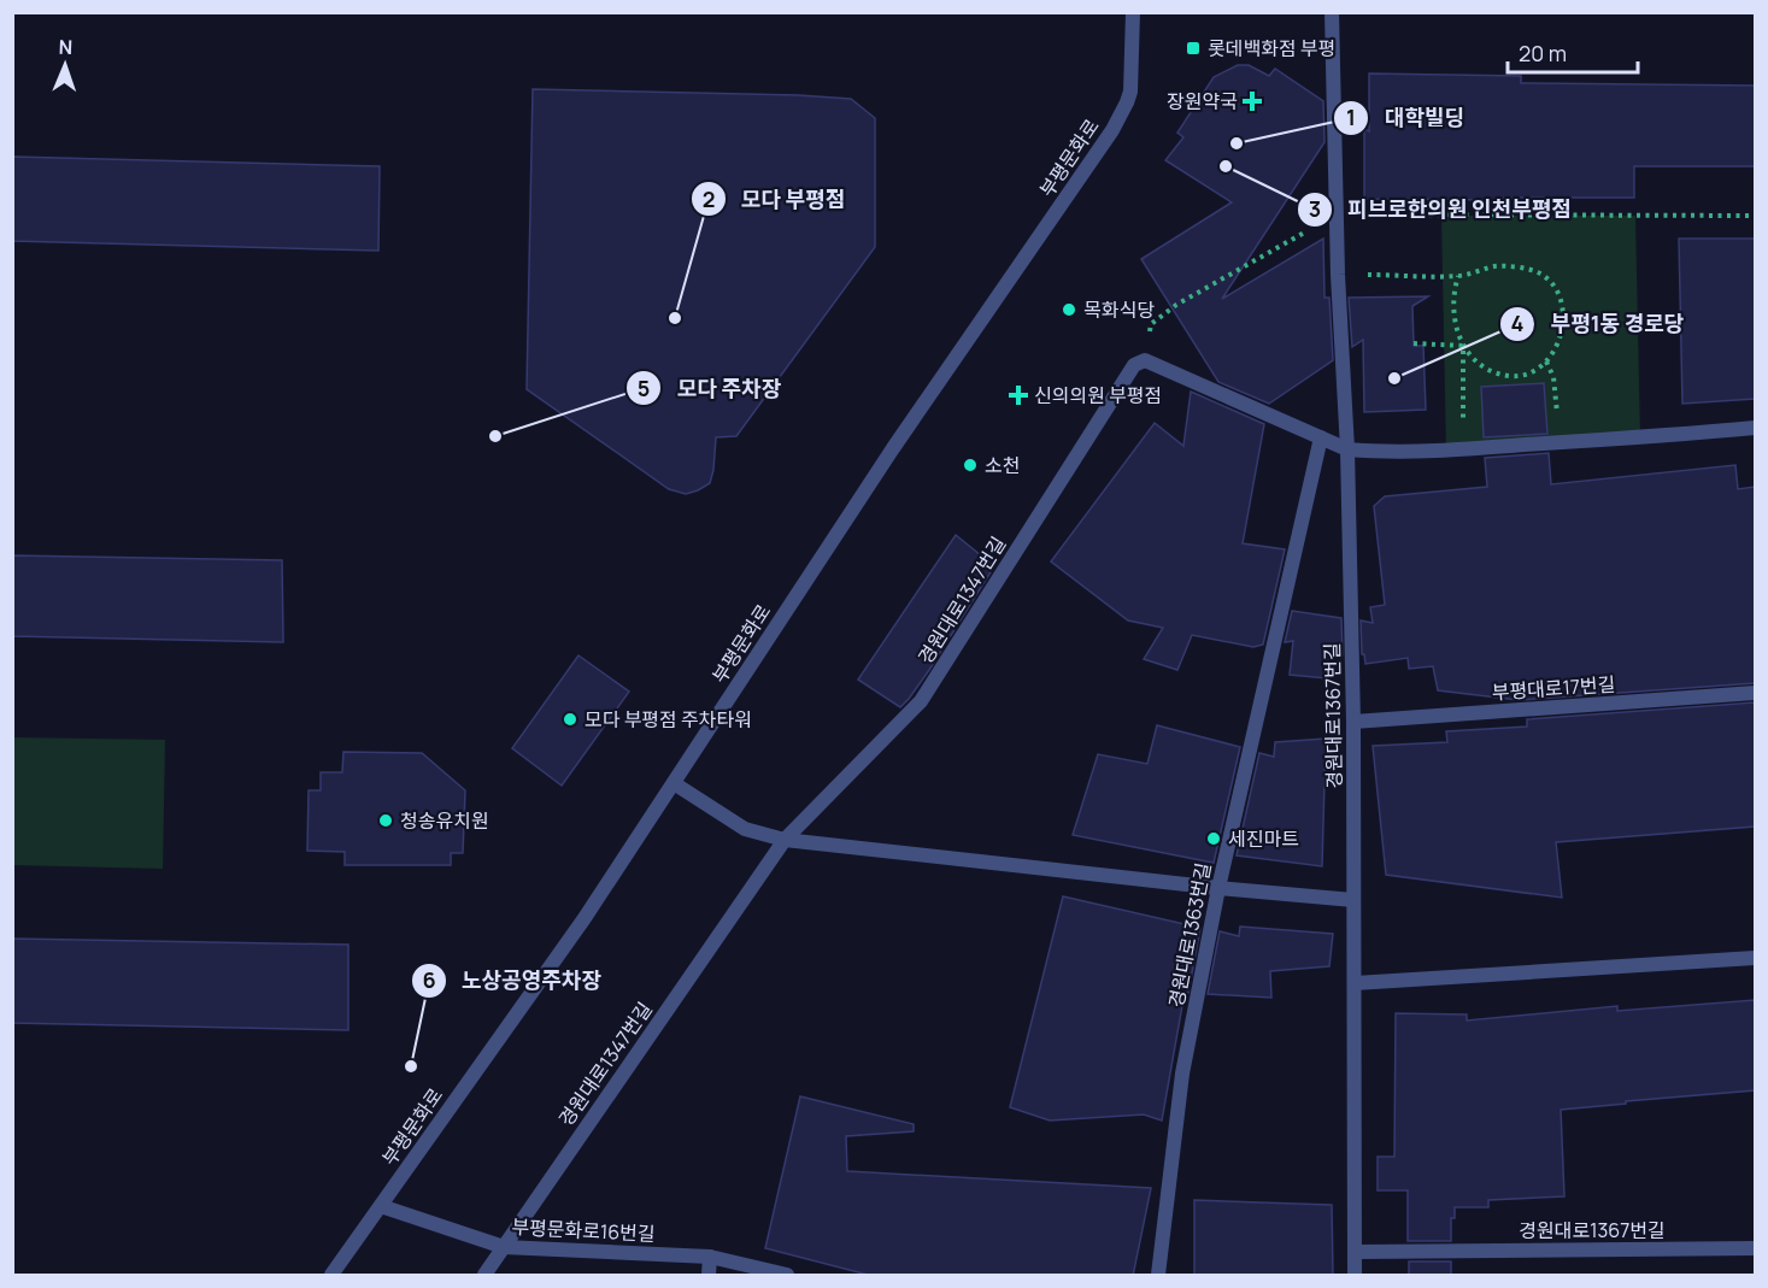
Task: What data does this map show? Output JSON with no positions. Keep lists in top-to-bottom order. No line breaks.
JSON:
{"streets":{"street":["부평문화로","경원대로1347번길","부평대로17번길","경원대로1367번길","경원대로1363번길","부평문화로16번길"]},"crossings":[["부평문화로","부평문화로16번길"],["경원대로1347번길","부평문화로16번길"],["부평대로17번길","경원대로1367번길"]],"places":{"transit":["롯데백화점 부평"],"health":["장원약국","신의의원 부평점"],"other":["대학빌딩","피브로한의원 인천부평점","목화식당","모다 부평점","부평1동 경로당","모다 주차장","소천","모다 부평점 주차타워","청송유치원","세진마트","노상공영주차장"]},"scale_bar":"20 m","north":"top"}
